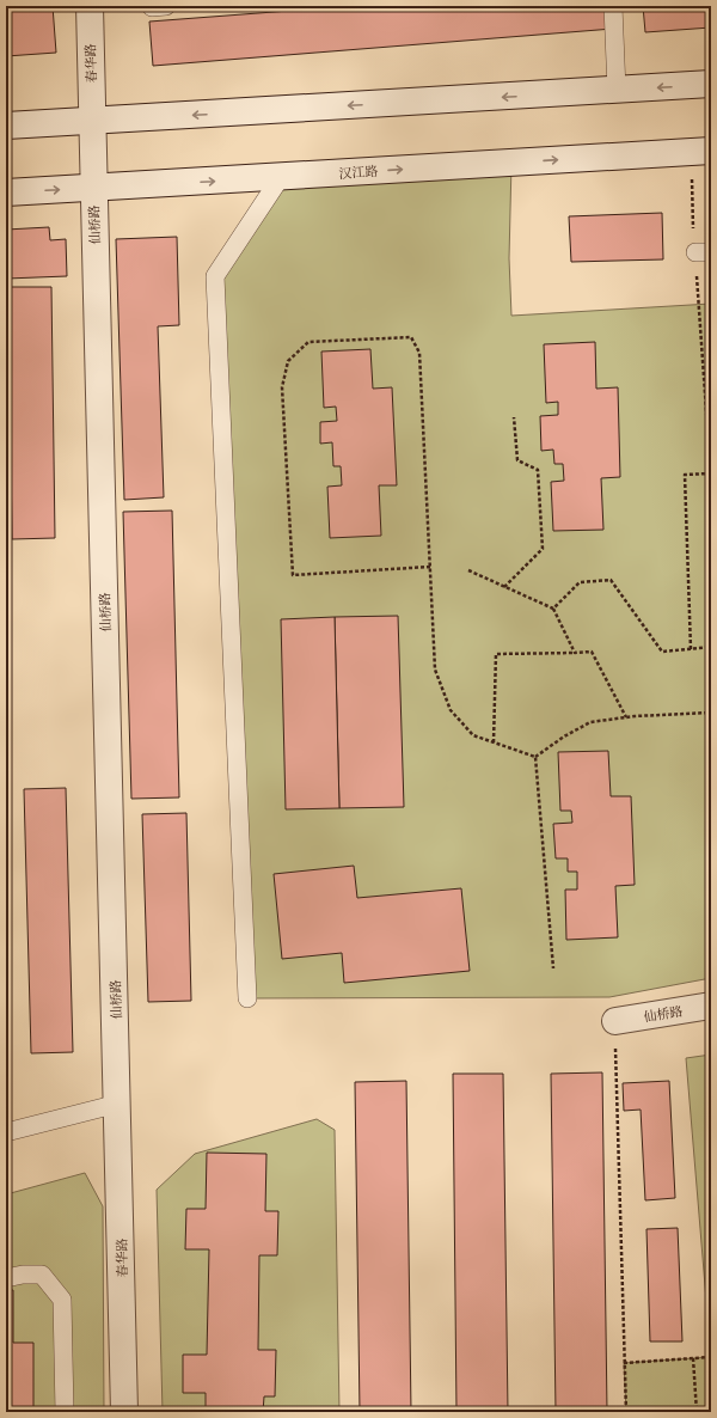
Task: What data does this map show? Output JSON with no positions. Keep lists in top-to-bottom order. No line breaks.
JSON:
{"streets":{"street":["春华路","汉江路","仙桥路"]},"crossings":[["春华路","仙桥路"],["汉江路","仙桥路"]]}
